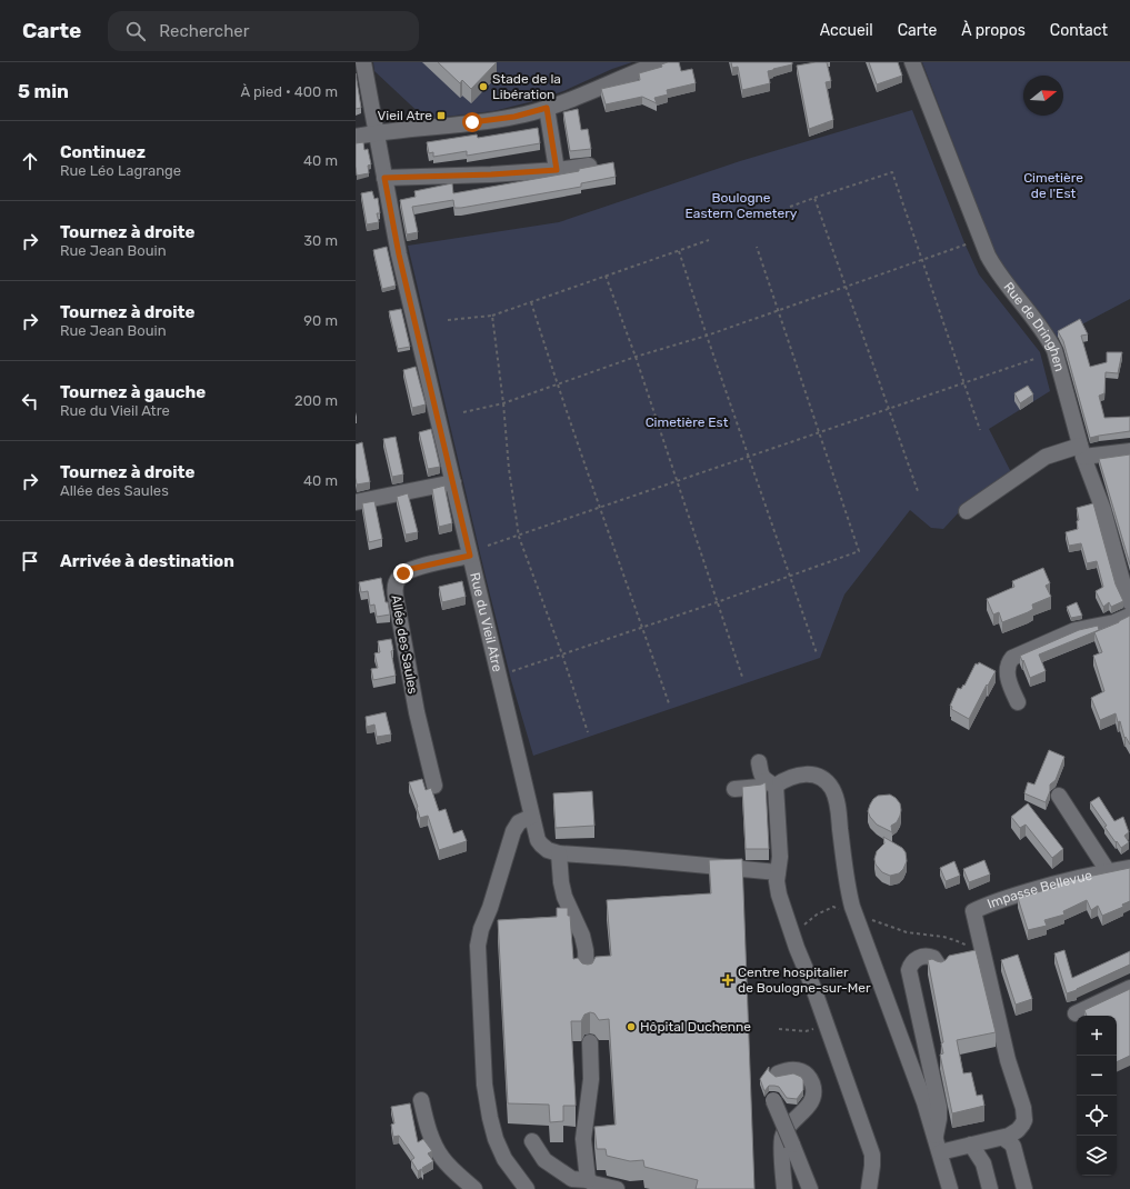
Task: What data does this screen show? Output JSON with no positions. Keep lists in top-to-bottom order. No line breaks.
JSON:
{"streets":{"street":["Rue de Dringhen","Rue du Vieil Atre","Allée des Saules","Impasse Bellevue"]},"crossings":[["Rue du Vieil Atre","Allée des Saules"]],"parks":["Cimetière de l'Est","Boulogne Eastern Cemetery","Cimetière Est"],"places":{"other":["Stade de la Libération","Hôpital Duchenne"],"transit":["Vieil Atre"],"health":["Centre hospitalier de Boulogne-sur-Mer"]},"north":"right","page":{"header":"Carte","search":"Rechercher","nav":["Accueil","Carte","À propos","Contact"],"heading":["5 min","À pied · 400 m"],"list":[["Continuez","Rue Léo Lagrange","40 m"],["Tournez à droite","Rue Jean Bouin","30 m"],["Tournez à droite","Rue Jean Bouin","90 m"],["Tournez à gauche","Rue du Vieil Atre","200 m"],["Tournez à droite","Allée des Saules","40 m"],"Arrivée à destination"],"map_buttons":["+","−"]}}
